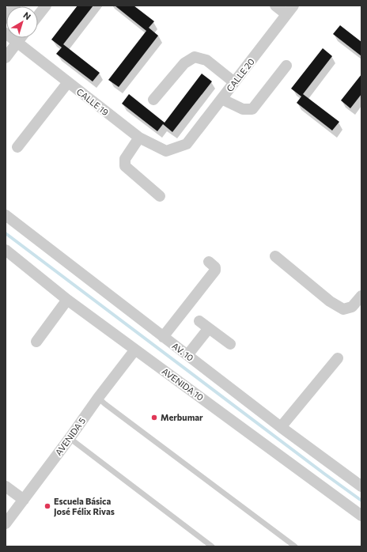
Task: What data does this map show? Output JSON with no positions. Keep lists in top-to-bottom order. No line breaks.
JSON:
{"streets":{"street":["CALLE 20","CALLE 19","AV. 10","AVENIDA 10","AVENIDA 5"]},"crossings":[["CALLE 20","CALLE 19"],["AVENIDA 10","AVENIDA 5"]],"places":["Merbumar","Escuela Básica José Félix Rivas"],"north":"top right"}
